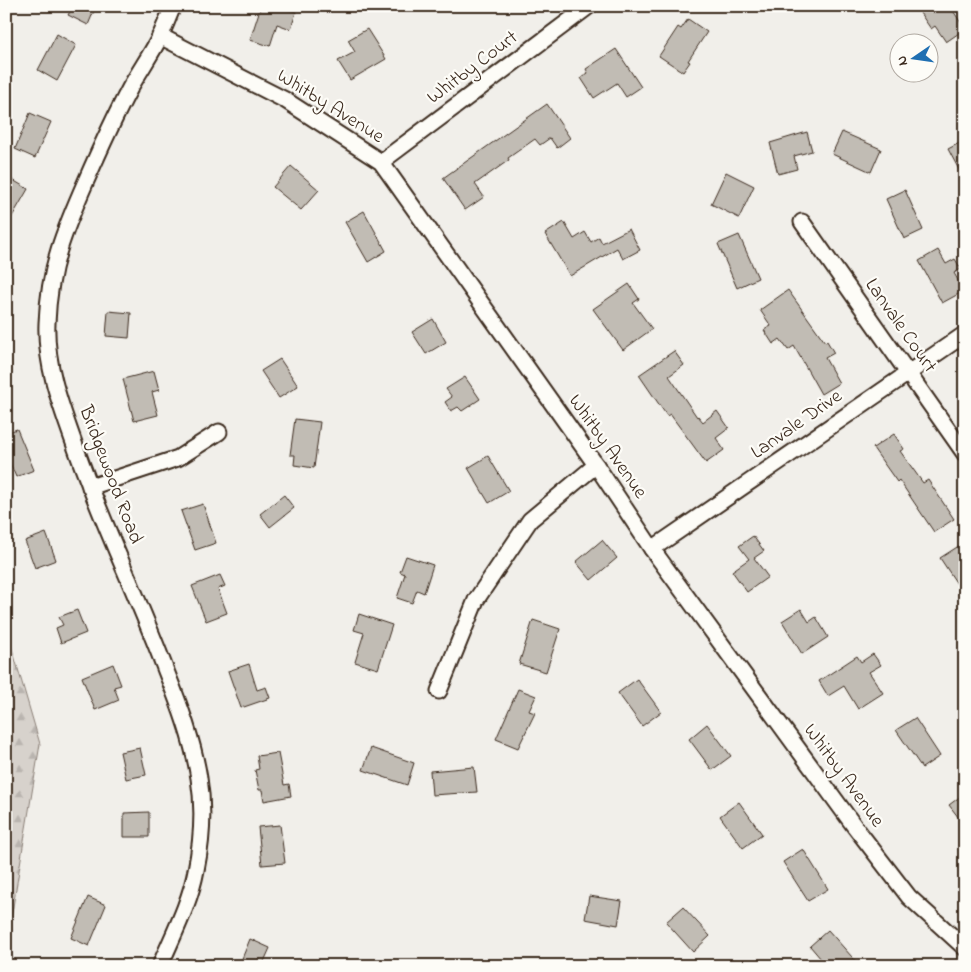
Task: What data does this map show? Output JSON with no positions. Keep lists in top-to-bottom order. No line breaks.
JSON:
{"streets":{"street":["Whitby Court","Whitby Avenue","Lanvale Court","Lanvale Drive","Bridgewood Road"]},"crossings":[["Whitby Court","Whitby Avenue"],["Whitby Avenue","Lanvale Drive"],["Whitby Avenue","Bridgewood Road"],["Lanvale Court","Lanvale Drive"]],"north":"left"}
